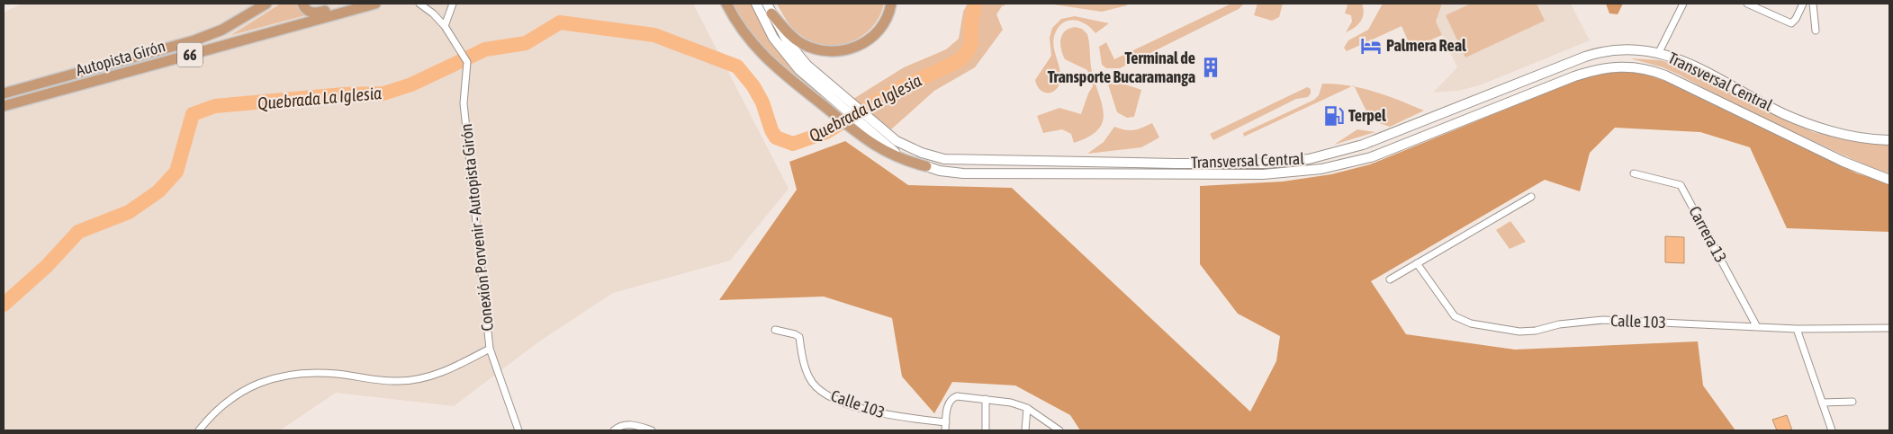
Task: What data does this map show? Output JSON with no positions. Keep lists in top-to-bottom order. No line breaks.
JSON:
{"streets":{"highway":["66","Autopista Girón"],"main road":["Transversal Central"],"street":["Conexión Porvenir - Autopista Girón","Carrera 13","Calle 103"]},"crossings":[["Carrera 13","Calle 103"]],"water":["Quebrada La Iglesia"],"places":{"hotel":["Palmera Real"],"building":["Terminal de Transporte Bucaramanga"],"fuel station":["Terpel"]}}
